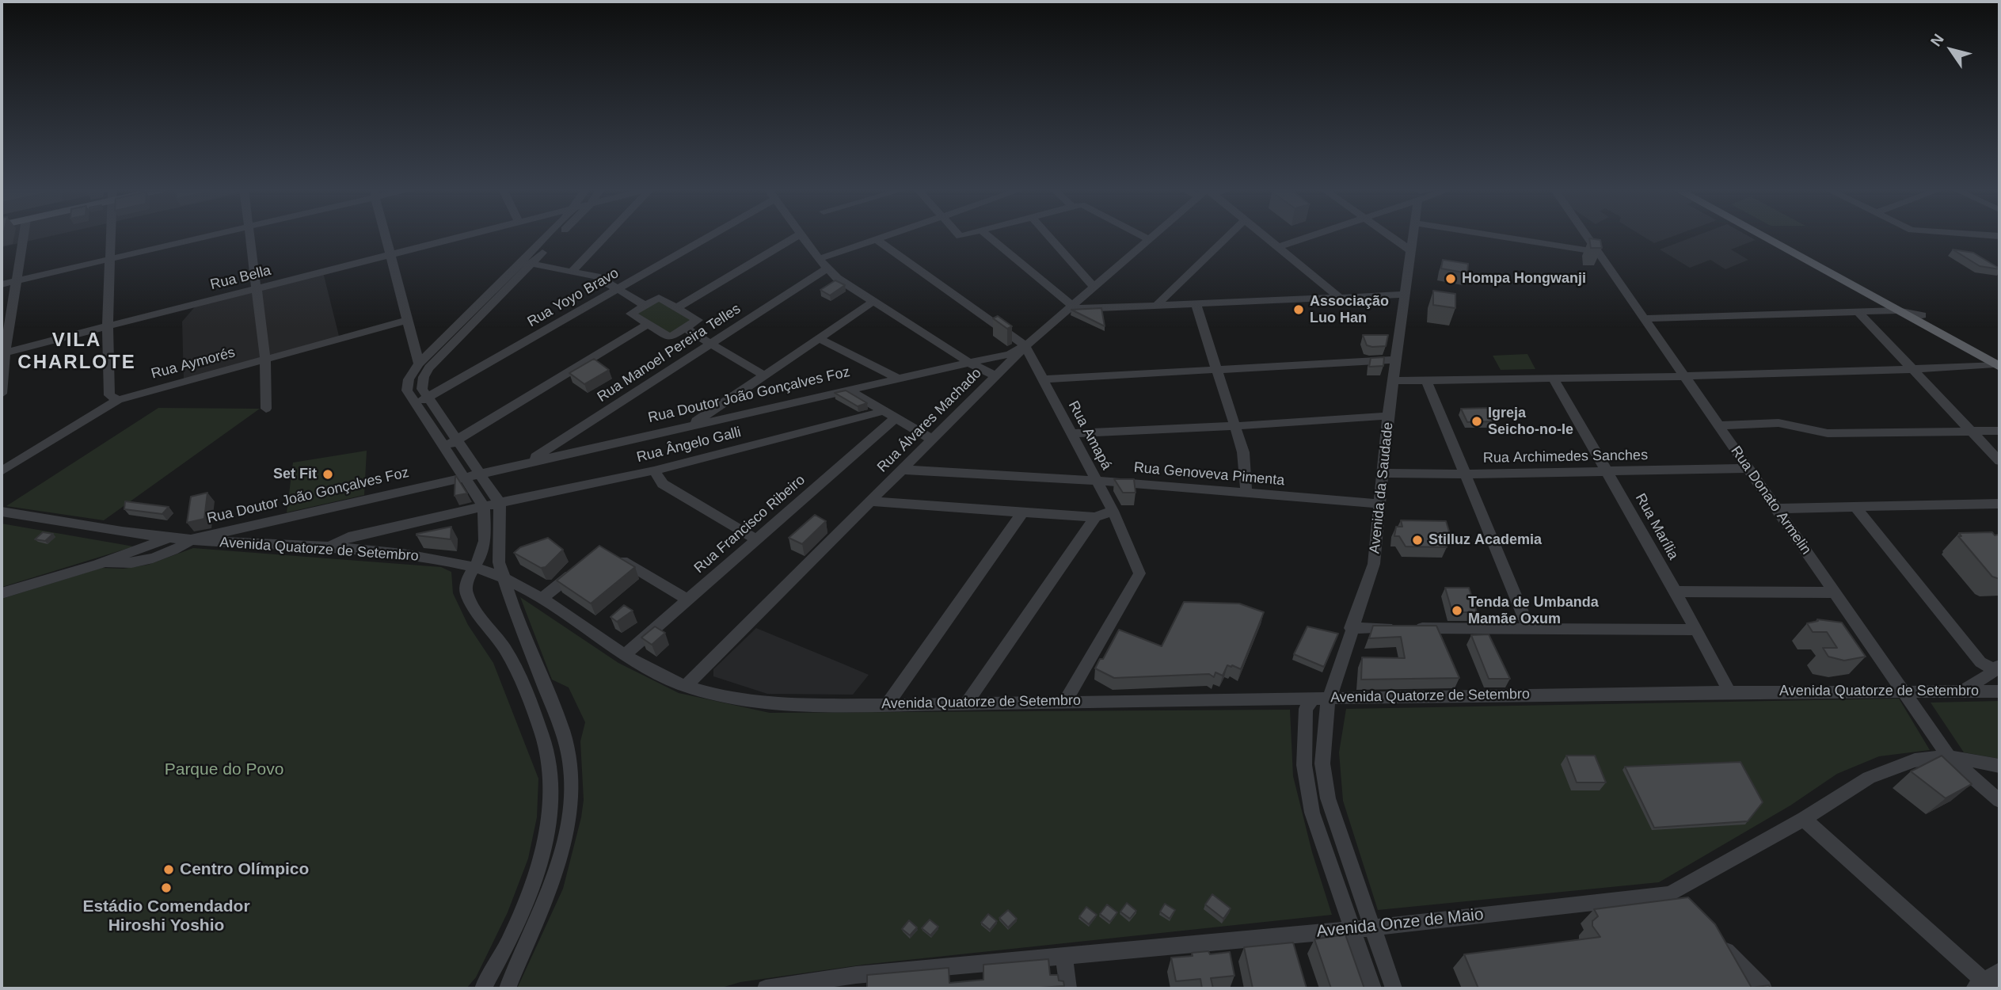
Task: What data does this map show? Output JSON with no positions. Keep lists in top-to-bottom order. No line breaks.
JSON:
{"streets":{"street":["Rua Bella","Rua Yoyo Bravo","Rua Manoel Pereira Telles","Rua Aymorés","Rua Doutor João Gonçalves Foz","Rua Álvares Machado","Rua Amapá","Rua Ângelo Galli","Rua Archimedes Sanches","Rua Genoveva Pimenta","Avenida da Saudade","Rua Donato Armelin","Rua Francisco Ribeiro","Rua Marília","Avenida Quatorze de Setembro","Avenida Onze de Maio"]},"crossings":[["Rua Manoel Pereira Telles","Rua Doutor João Gonçalves Foz"],["Rua Doutor João Gonçalves Foz","Rua Álvares Machado"],["Rua Doutor João Gonçalves Foz","Rua Amapá"],["Rua Doutor João Gonçalves Foz","Avenida Quatorze de Setembro"],["Rua Álvares Machado","Rua Amapá"],["Rua Álvares Machado","Rua Genoveva Pimenta"],["Rua Álvares Machado","Avenida Quatorze de Setembro"],["Rua Amapá","Rua Genoveva Pimenta"],["Rua Amapá","Avenida Quatorze de Setembro"],["Rua Ângelo Galli","Rua Francisco Ribeiro"],["Rua Archimedes Sanches","Avenida da Saudade"],["Rua Archimedes Sanches","Rua Donato Armelin"],["Rua Archimedes Sanches","Rua Marília"],["Rua Genoveva Pimenta","Avenida da Saudade"],["Avenida da Saudade","Avenida Quatorze de Setembro"],["Avenida da Saudade","Avenida Onze de Maio"],["Rua Donato Armelin","Avenida Quatorze de Setembro"],["Rua Donato Armelin","Avenida Onze de Maio"],["Rua Francisco Ribeiro","Avenida Quatorze de Setembro"],["Rua Marília","Avenida Quatorze de Setembro"]],"districts":["VILA CHARLOTE"],"parks":["Parque do Povo"],"places":["Hompa Hongwanji","Associação Luo Han","Igreja Seicho-no-Ie","Set Fit","Stilluz Academia","Tenda de Umbanda Mamãe Oxum","Centro Olímpico","Estádio Comendador Hiroshi Yoshio"],"north":"top left"}
